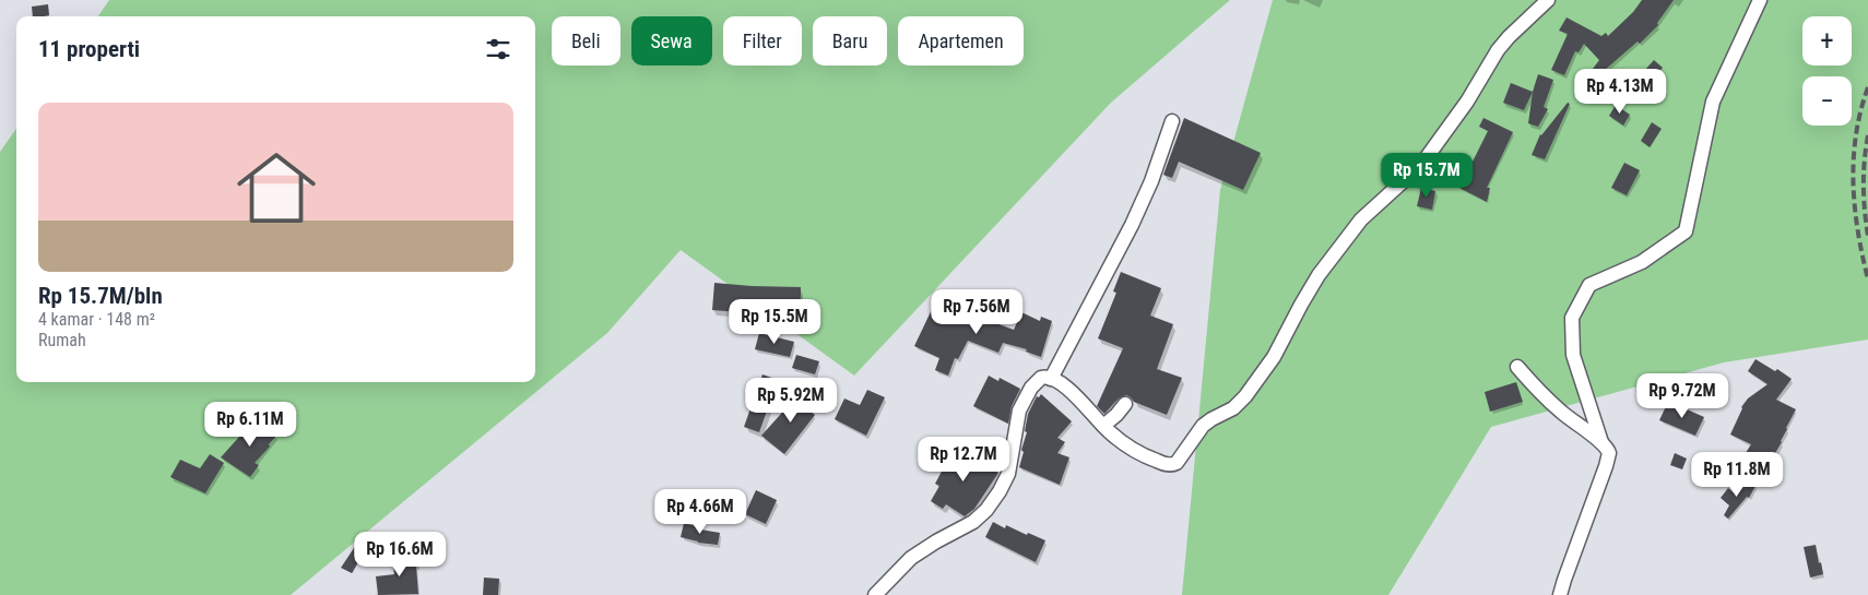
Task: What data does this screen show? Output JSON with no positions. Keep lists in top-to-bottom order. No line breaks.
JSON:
{"page":{"map_buttons":["+","−"],"chip":["Beli","Sewa","Filter","Baru","Apartemen"],"heading":"11 properti","price":["Rp 4.13M","Rp 15.7M","Rp 7.56M","Rp 15.5M","Rp 9.72M","Rp 5.92M","Rp 6.11M","Rp 12.7M","Rp 11.8M","Rp 4.66M","Rp 16.6M"],"list":[{"name":"Rp 15.7M/bln","note":"4 kamar · 148 m² · Rumah"}]}}
